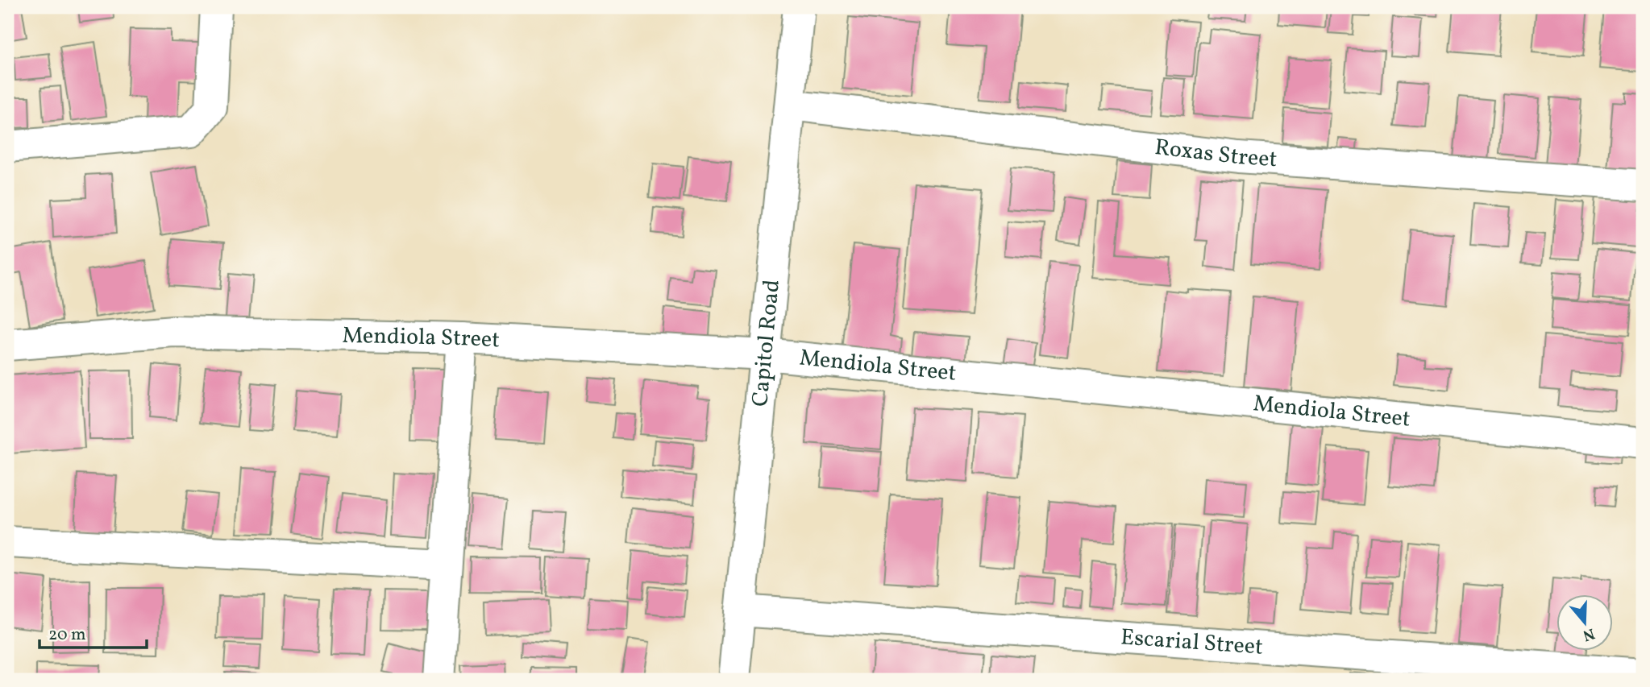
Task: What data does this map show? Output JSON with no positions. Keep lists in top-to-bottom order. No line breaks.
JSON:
{"streets":{"street":["Roxas Street","Mendiola Street","Capitol Road","Escarial Street"]},"crossings":[["Roxas Street","Capitol Road"],["Mendiola Street","Capitol Road"],["Capitol Road","Escarial Street"]],"scale_bar":"20 m","north":"bottom"}
